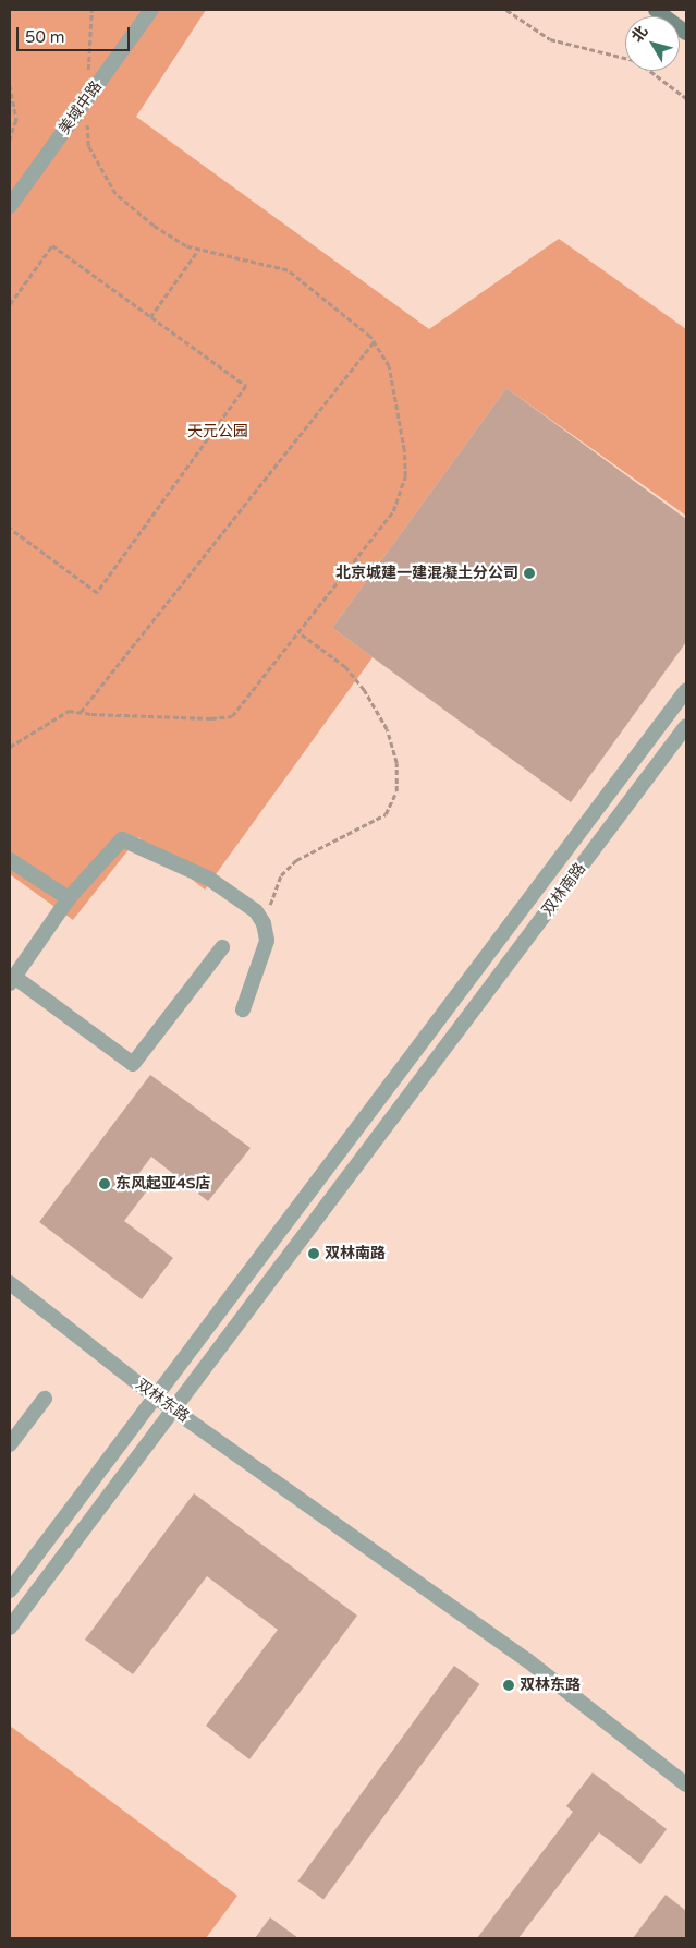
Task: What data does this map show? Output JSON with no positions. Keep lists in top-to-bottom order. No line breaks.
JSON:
{"streets":{"street":["美域中路","双林南路","双林东路"]},"crossings":[["双林南路","双林东路"]],"parks":["天元公园"],"places":["北京城建一建混凝土分公司","东风起亚4S店","双林南路","双林东路"],"scale_bar":"50 m","north":"top left"}
